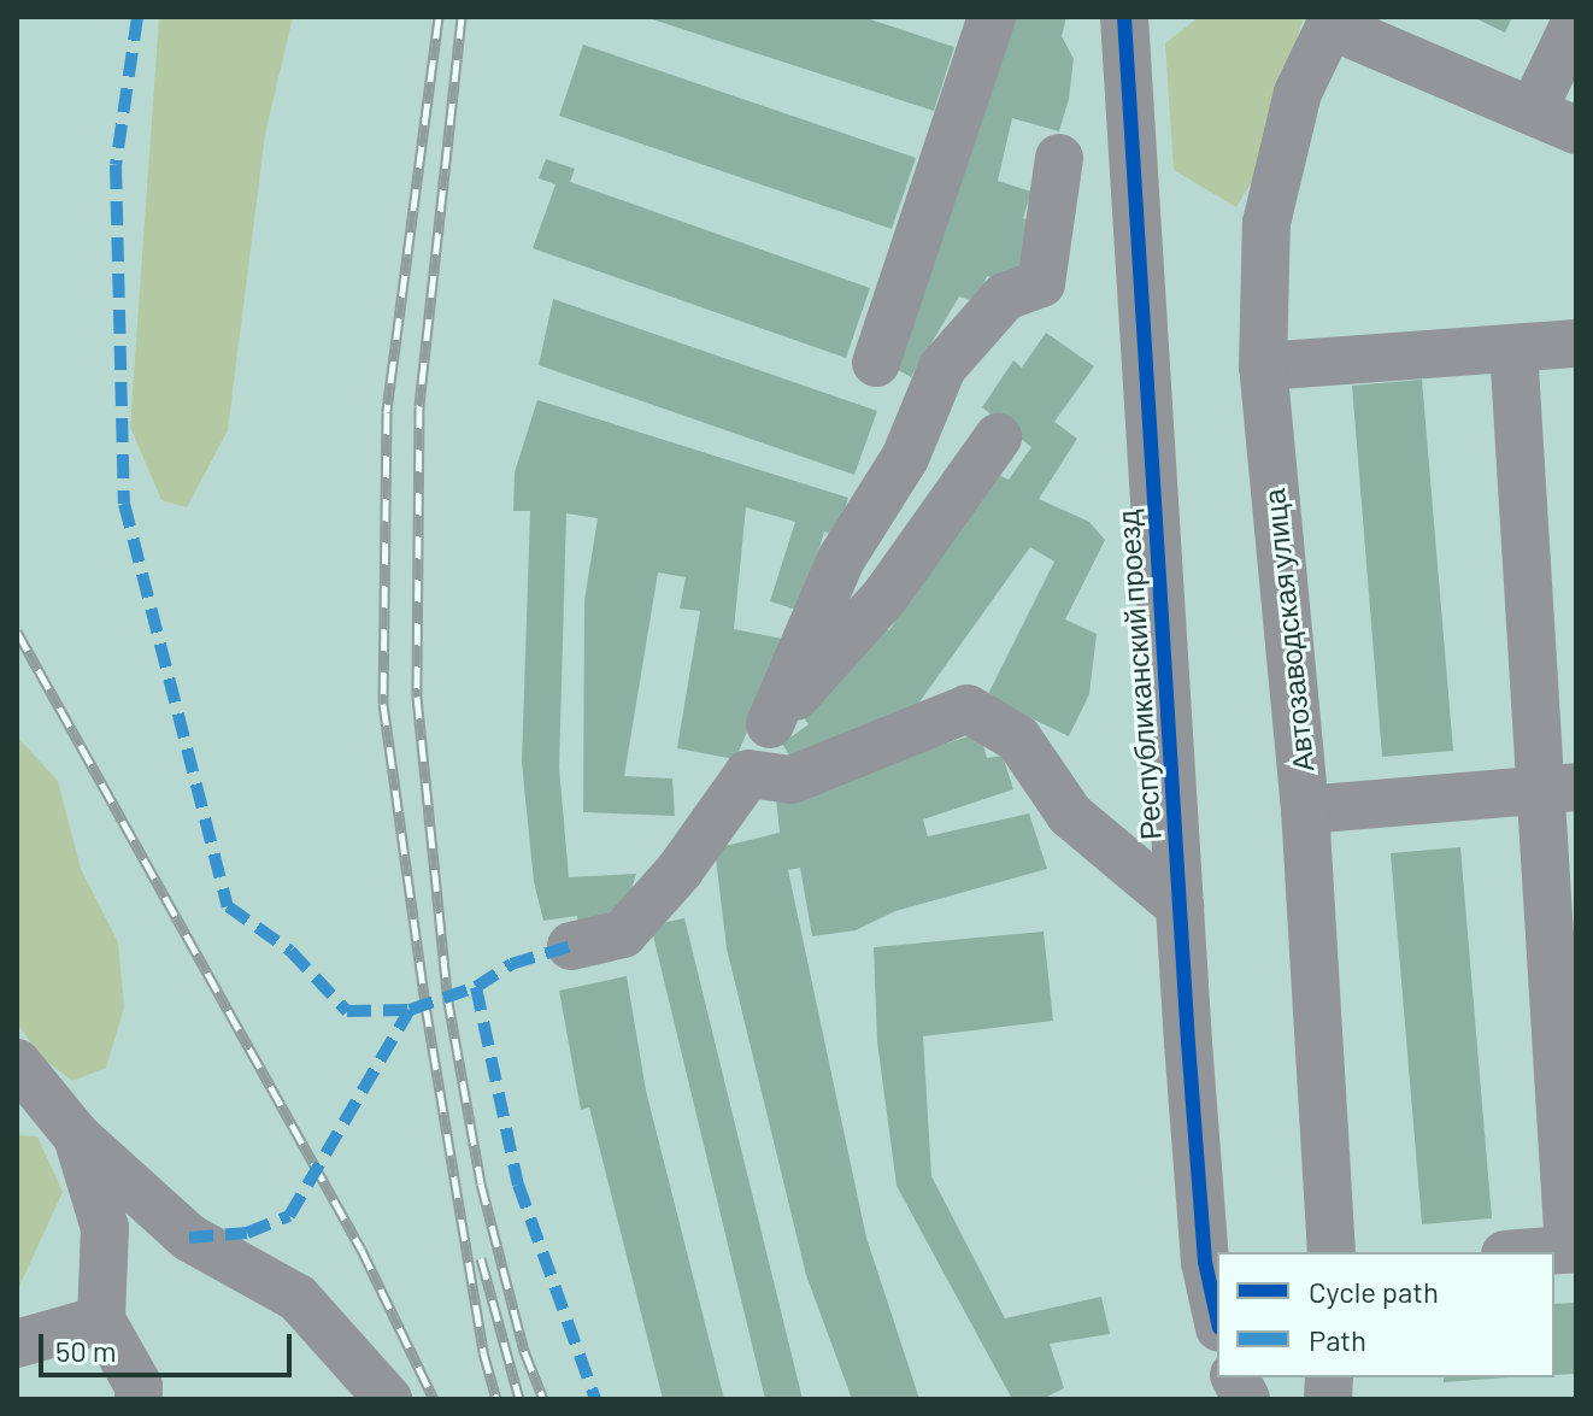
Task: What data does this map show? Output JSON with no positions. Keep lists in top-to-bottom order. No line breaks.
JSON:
{"streets":{"street":["Автозаводская улица","Республиканский проезд"]},"legend":["Cycle path","Path"],"scale_bar":"50 m"}
